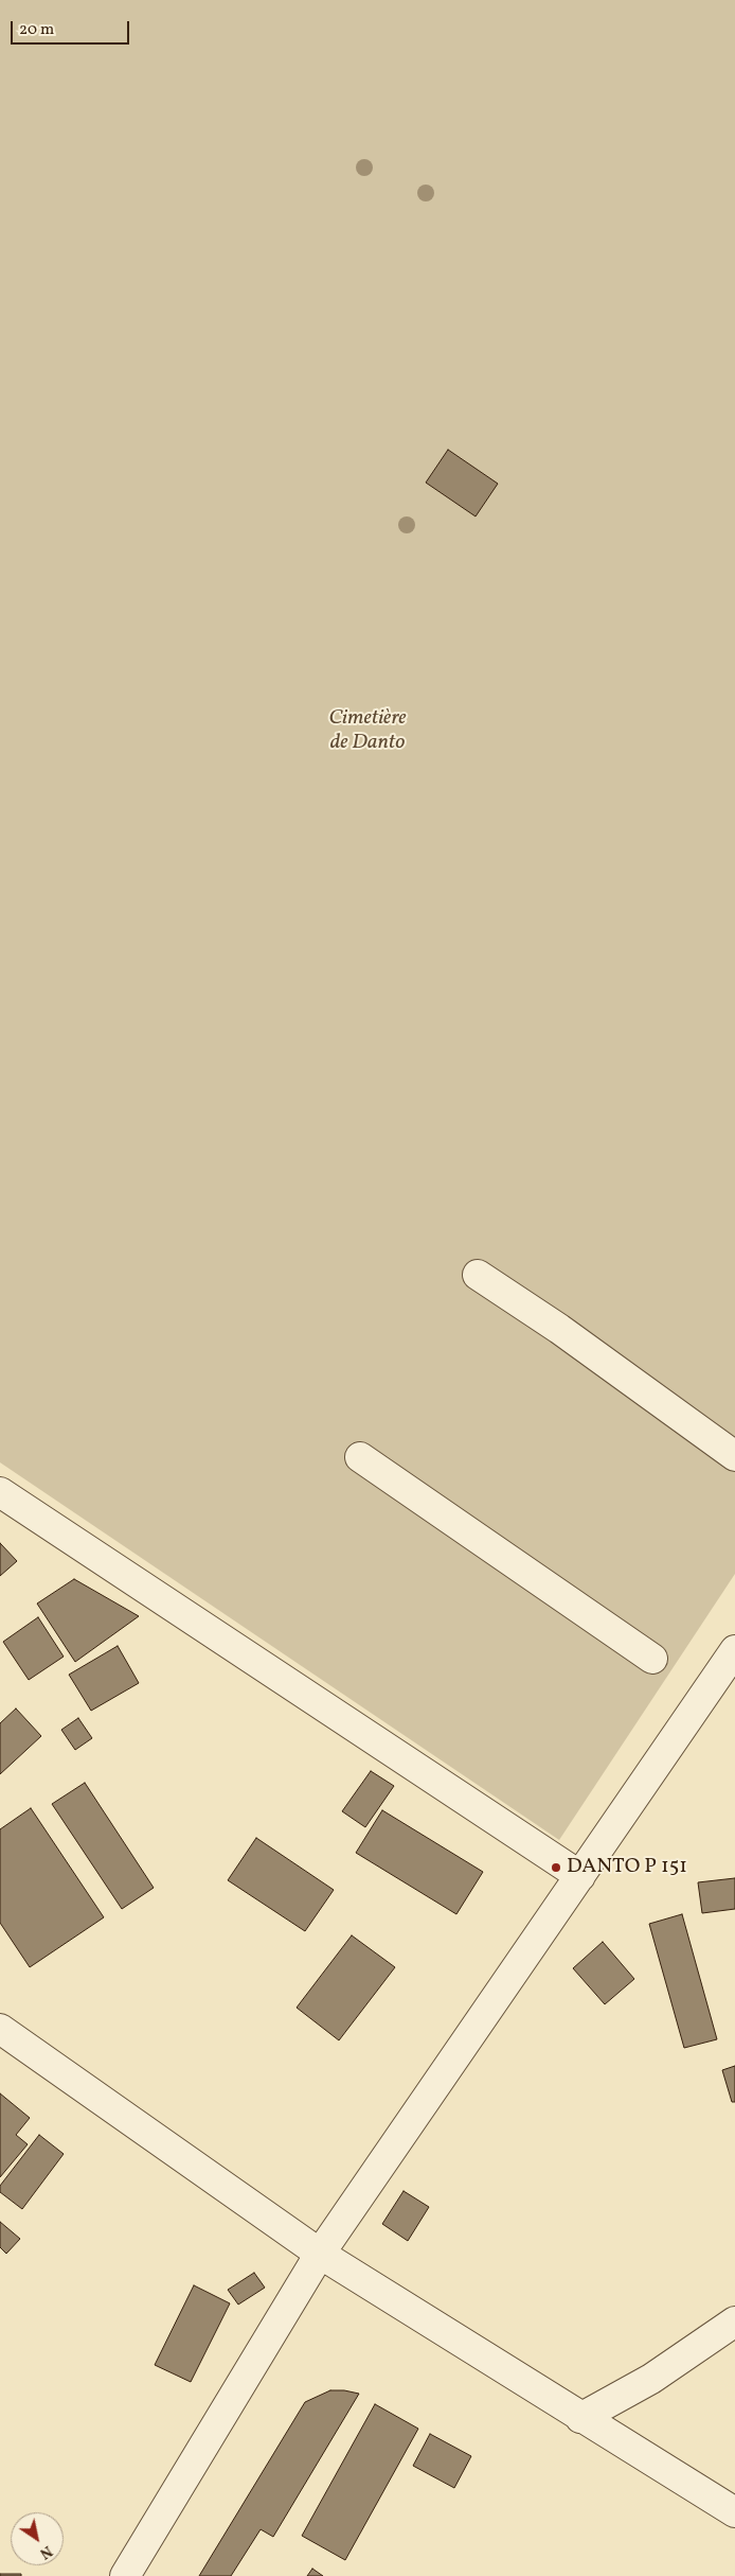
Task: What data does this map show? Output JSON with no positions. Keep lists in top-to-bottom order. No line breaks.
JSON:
{"parks":["Cimetière de Danto"],"places":["DANTO P 151"],"scale_bar":"20 m","north":"bottom right"}
